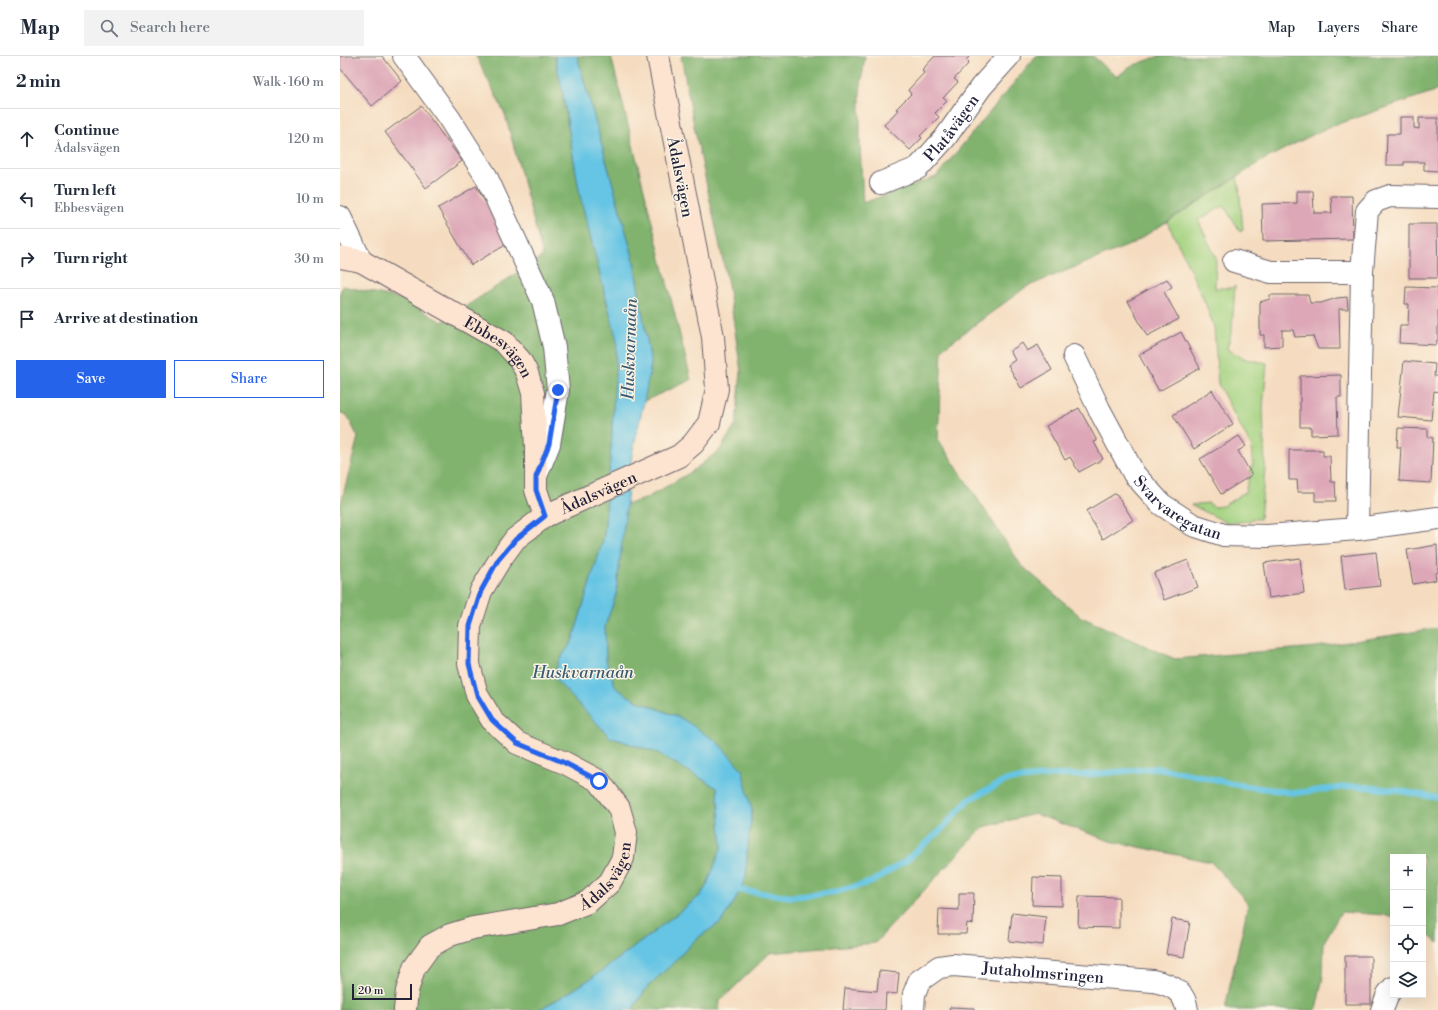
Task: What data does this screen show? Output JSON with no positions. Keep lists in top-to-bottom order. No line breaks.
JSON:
{"streets":{"main road":["Ådalsvägen","Ebbesvägen"],"street":["Platåvägen","Svarvaregatan","Jutaholmsringen"]},"crossings":[["Ådalsvägen","Ebbesvägen"]],"water":["Huskvarnaån"],"scale_bar":"20 m","page":{"header":"Map","search":"Search here","nav":["Map","Layers","Share"],"heading":["2 min","Walk · 160 m"],"list":[["Continue","Ådalsvägen","120 m"],["Turn left","Ebbesvägen","10 m"],["Turn right","30 m"],"Arrive at destination"],"buttons":["Save","Share"],"map_buttons":["+","−"],"scale":"20 m"}}
